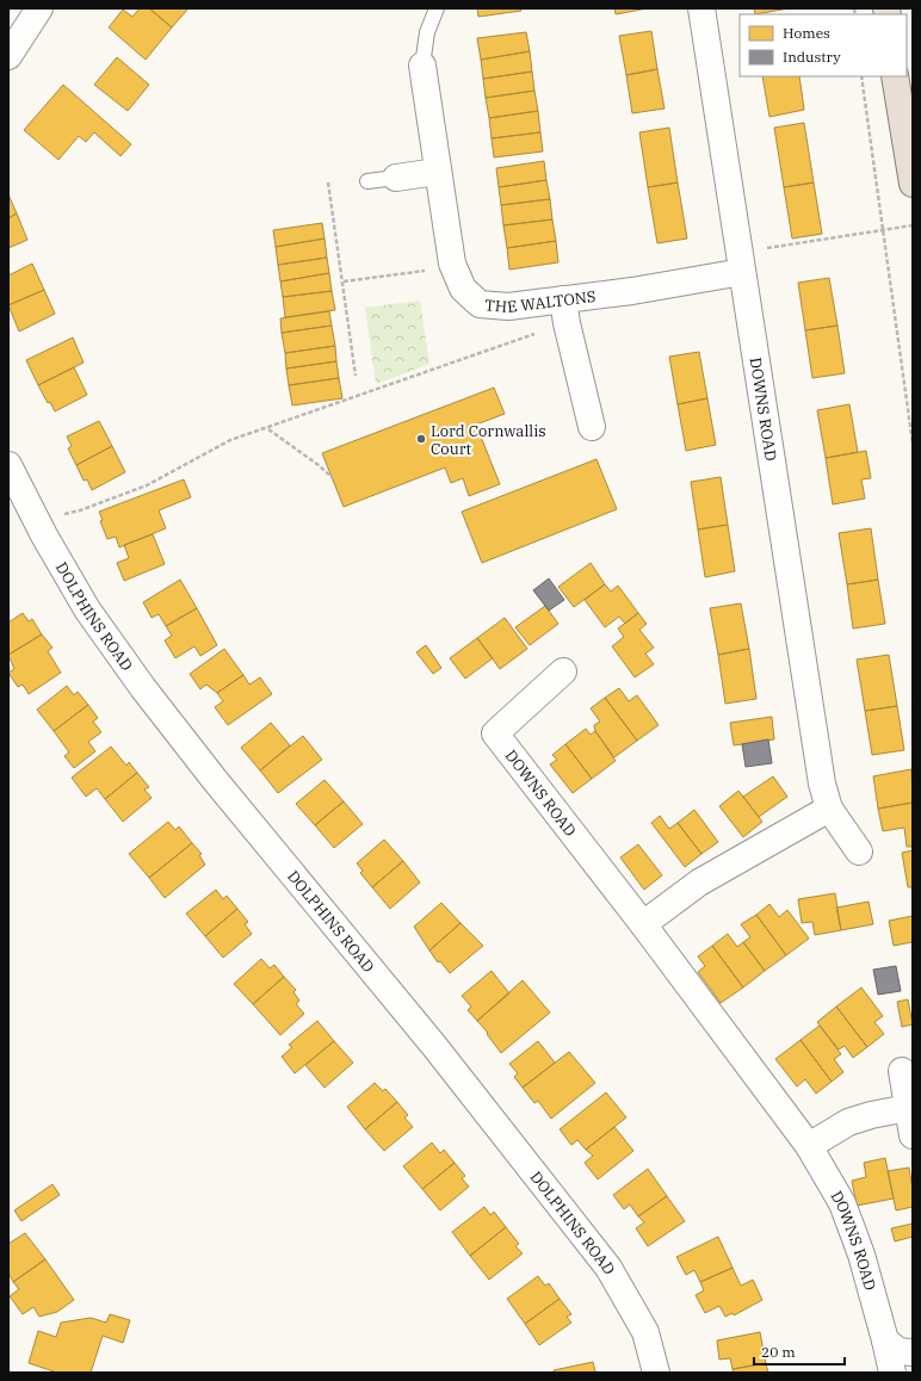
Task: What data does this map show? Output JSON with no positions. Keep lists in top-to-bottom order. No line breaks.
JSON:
{"streets":{"street":["THE WALTONS","DOWNS ROAD","DOLPHINS ROAD"]},"crossings":[["THE WALTONS","DOWNS ROAD"]],"places":["Lord Cornwallis Court"],"legend":["Homes","Industry"],"scale_bar":"20 m"}
